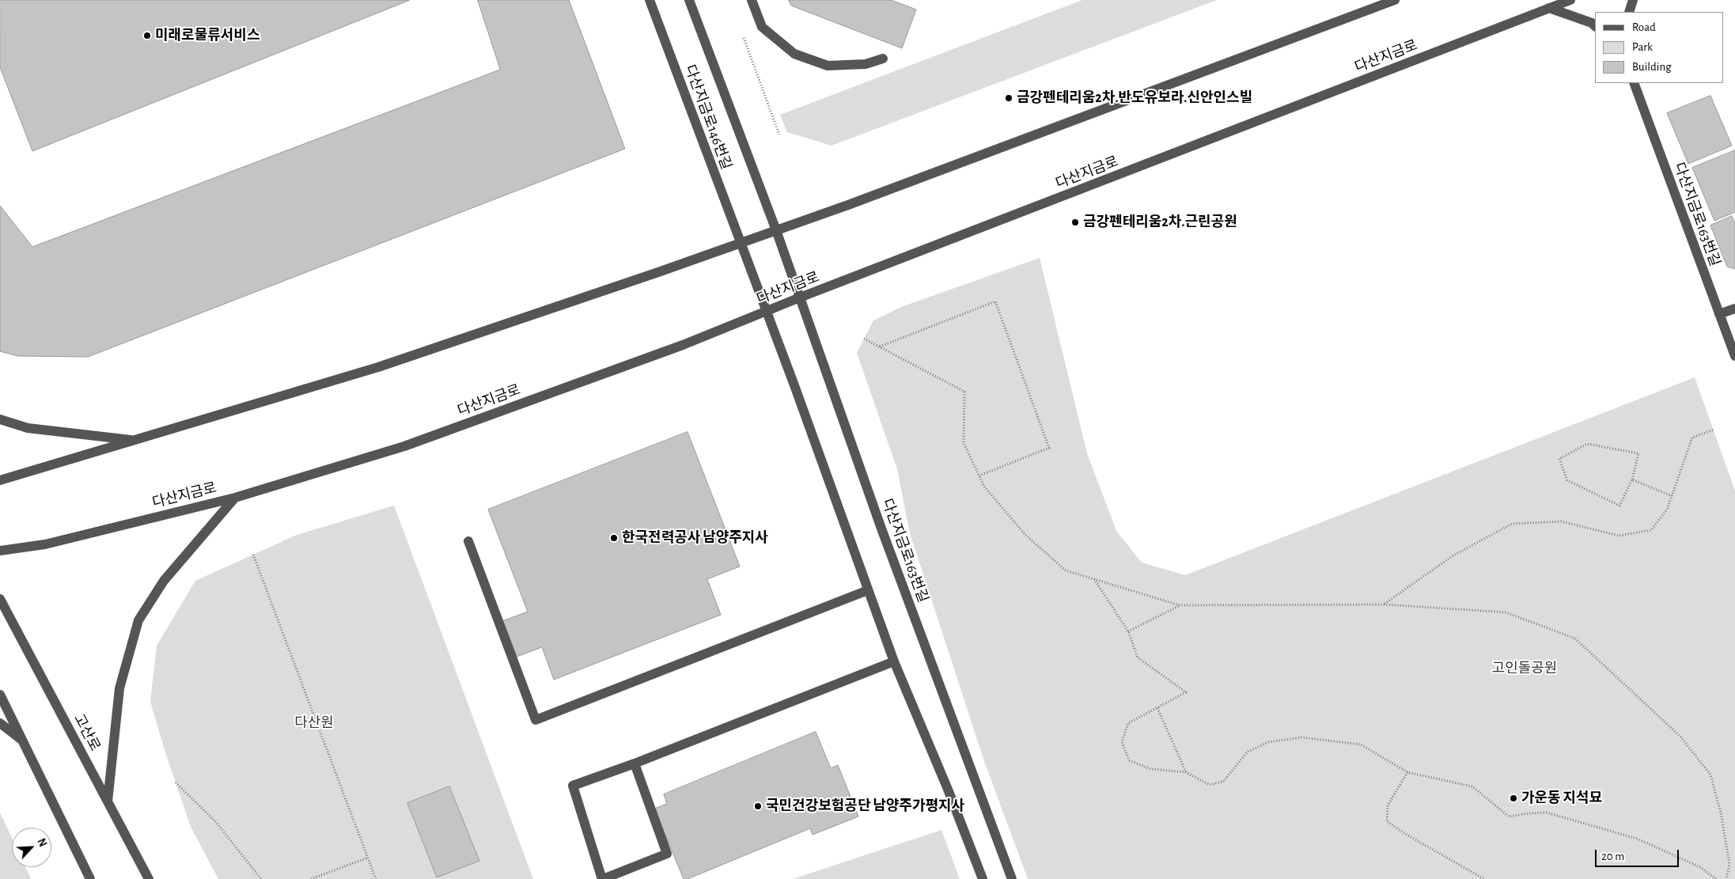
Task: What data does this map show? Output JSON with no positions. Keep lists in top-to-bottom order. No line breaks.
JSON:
{"streets":{"street":["다산지금로","다산지금로146번길","다산지금로163번길","고산로"]},"crossings":[["다산지금로","다산지금로163번길"],["다산지금로146번길","다산지금로163번길"]],"parks":["고인돌공원","다산원"],"places":["미래로물류서비스","금강펜테리움2차.반도유보라.신안인스빌","금강펜테리움2차.근린공원","한국전력공사 남양주지사","가운동 지석묘","국민건강보험공단 남양주가평지사"],"legend":["Road","Park","Building"],"scale_bar":"20 m","north":"top right"}
